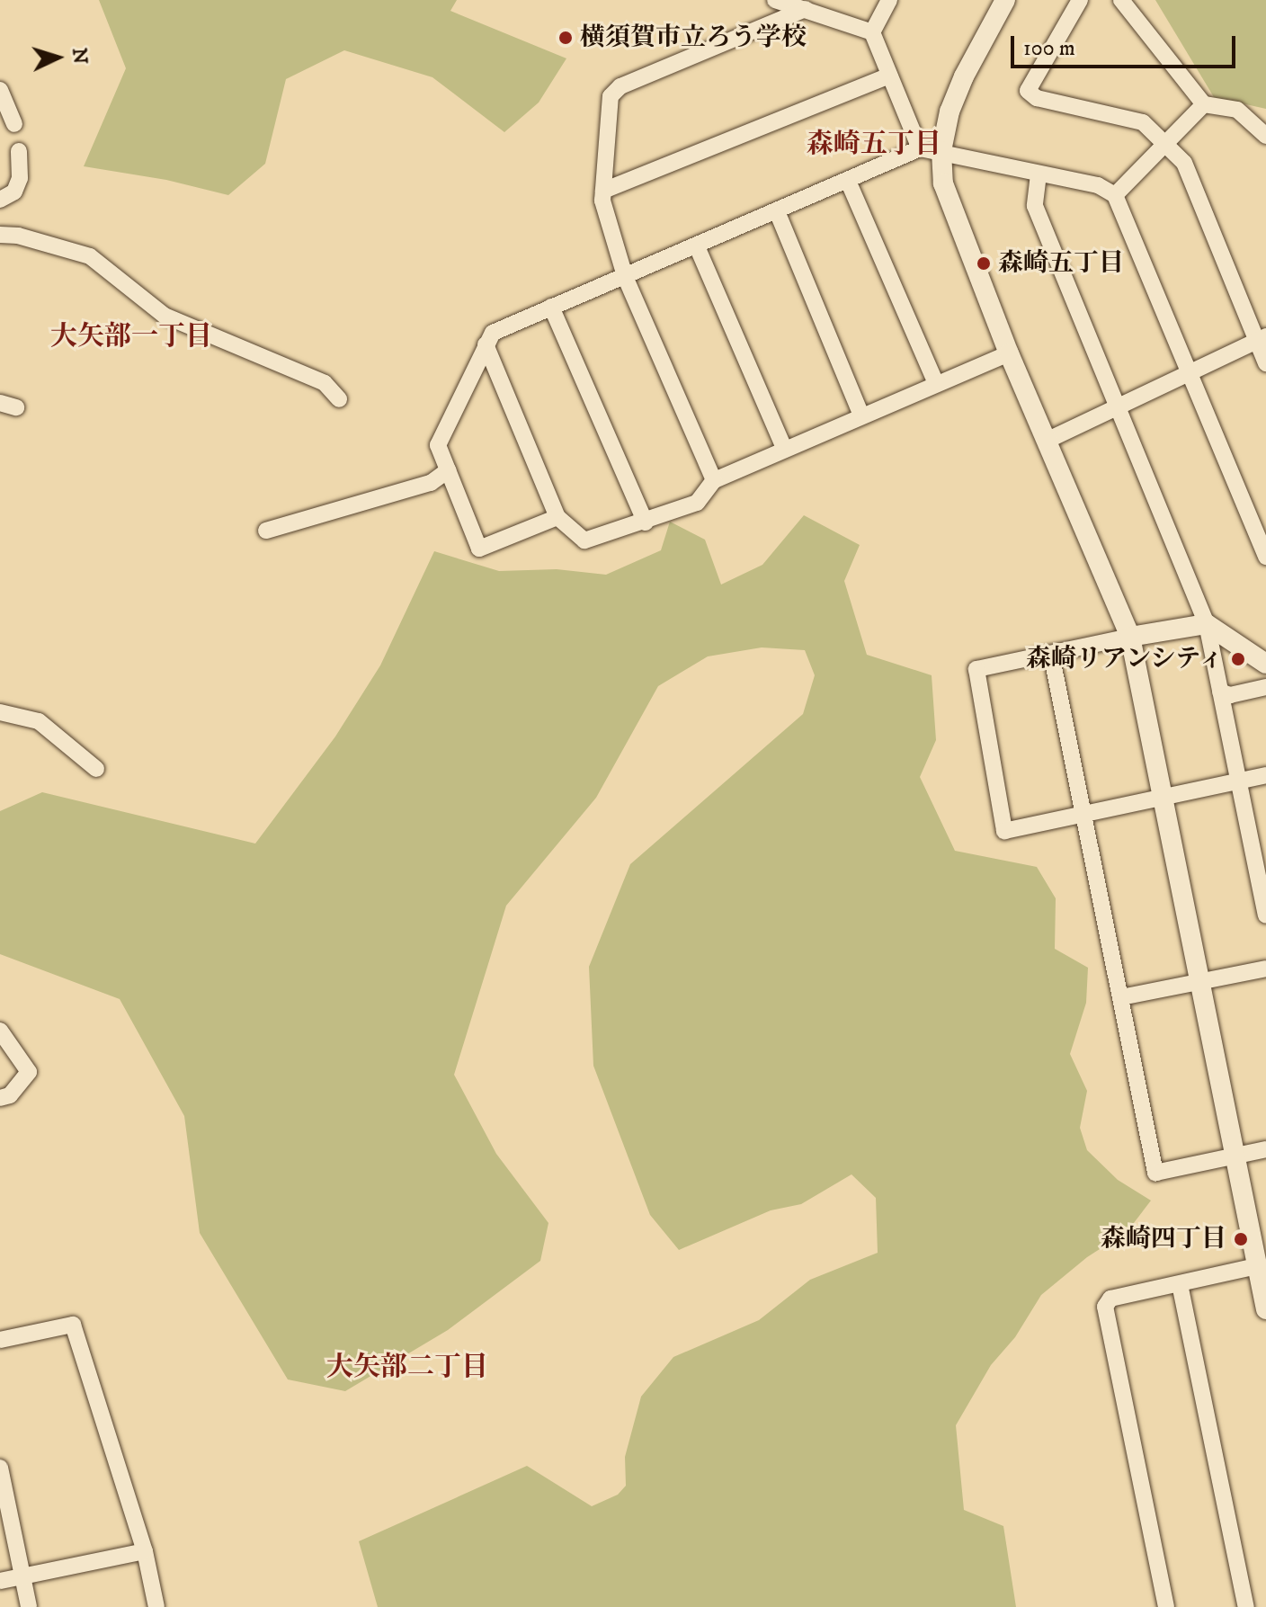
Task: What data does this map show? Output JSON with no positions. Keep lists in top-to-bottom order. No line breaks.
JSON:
{"districts":["森崎五丁目","大矢部一丁目","大矢部二丁目"],"places":["横須賀市立ろう学校","森崎五丁目","森崎リアンシティ","森崎四丁目"],"scale_bar":"100 m","north":"right"}
